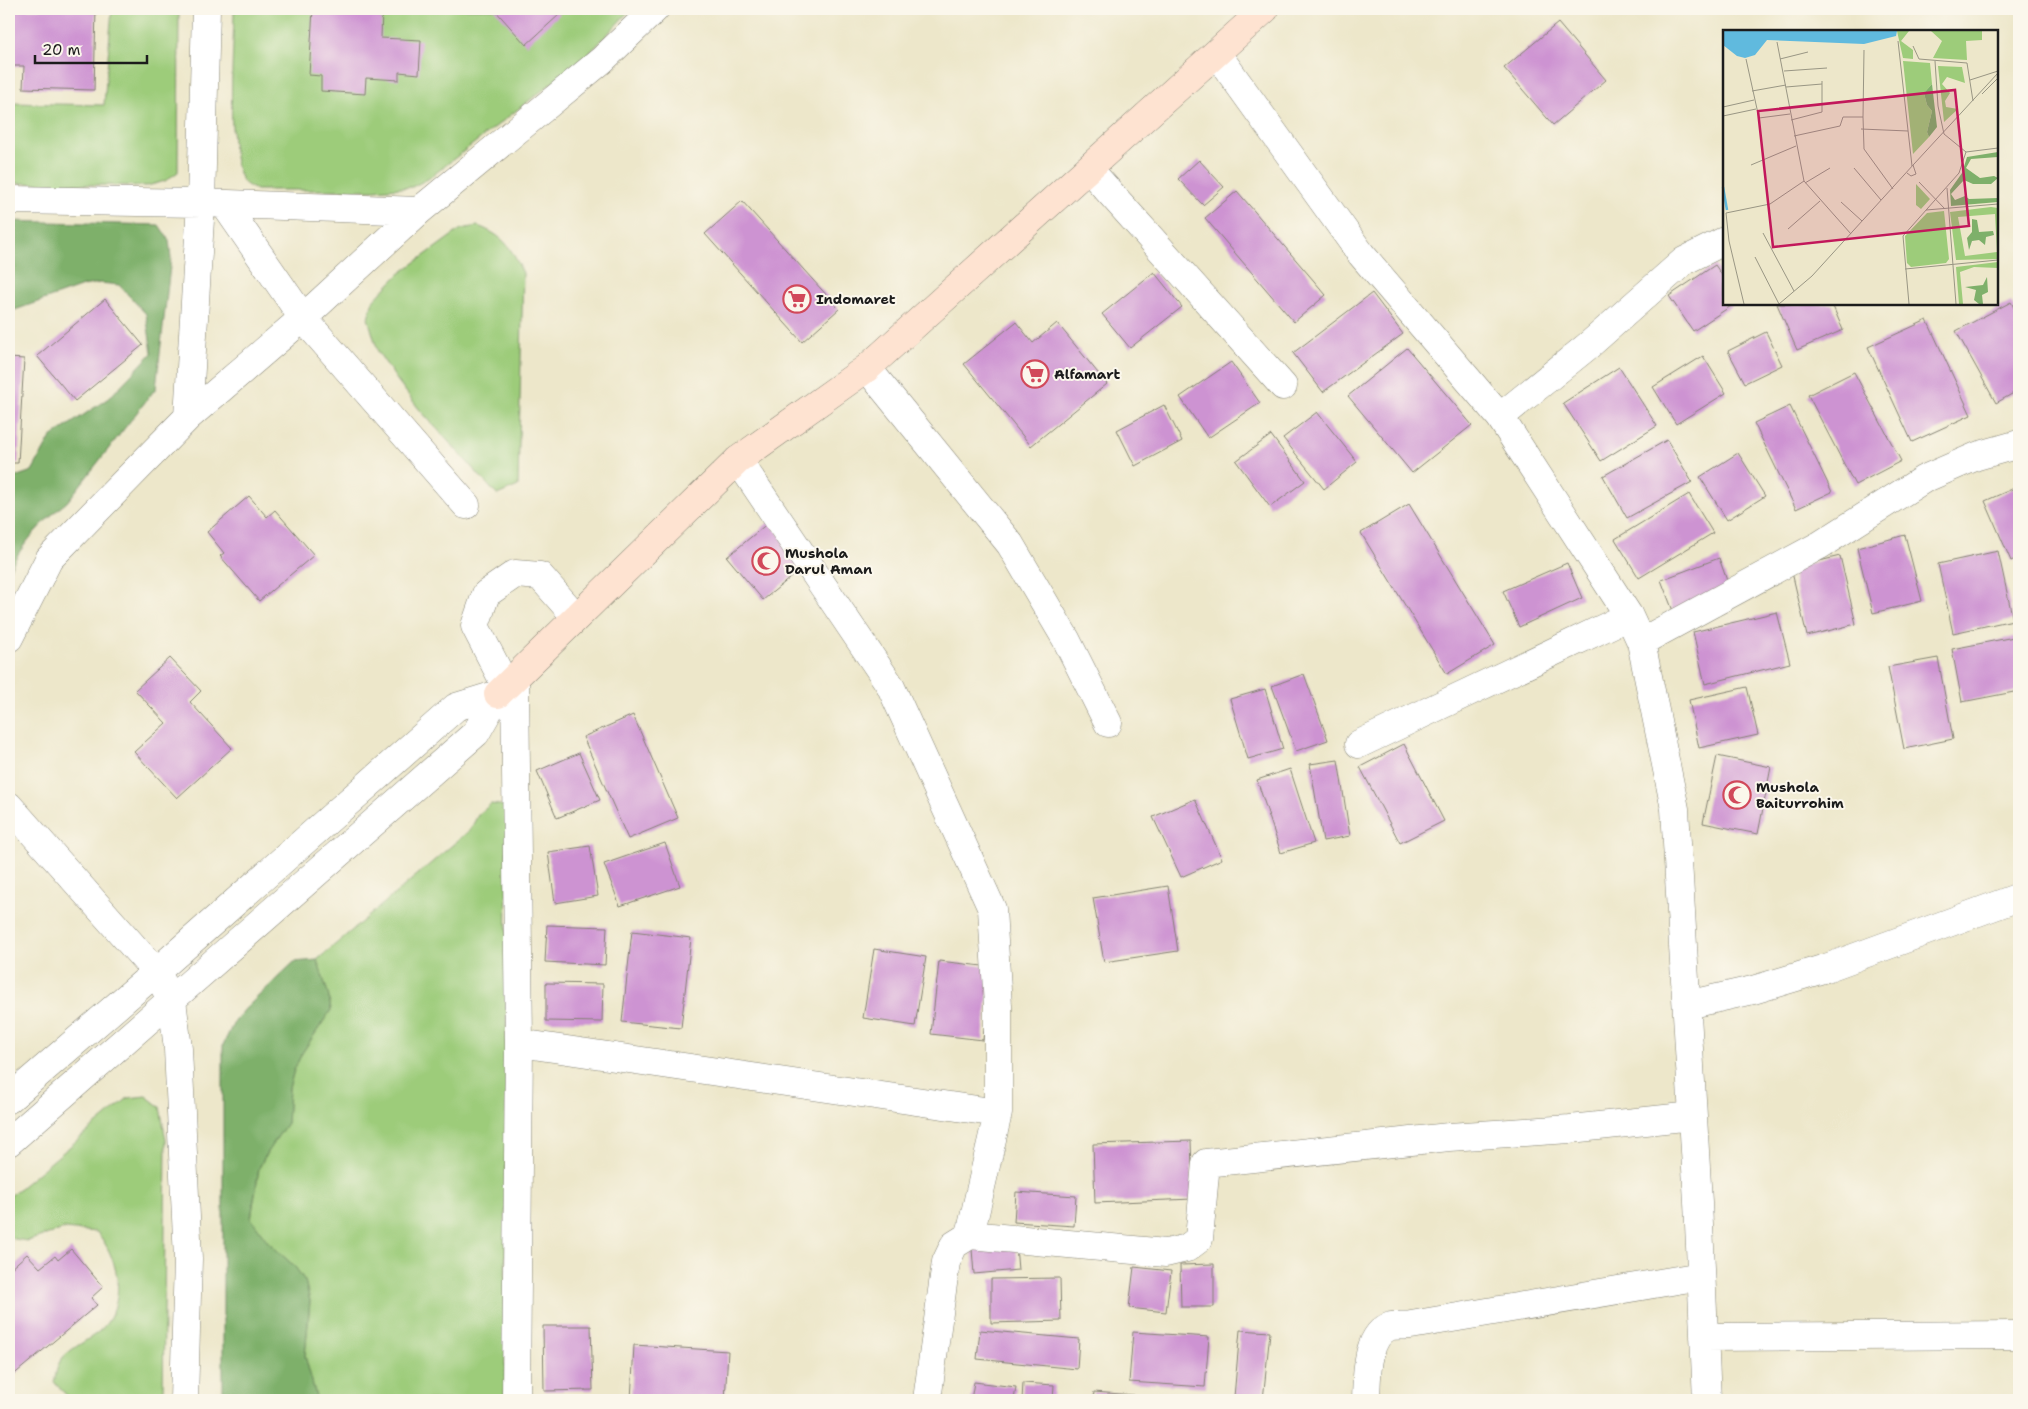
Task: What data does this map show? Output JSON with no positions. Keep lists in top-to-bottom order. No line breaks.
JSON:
{"places":{"supermarket":["Indomaret","Alfamart"],"mosque":["Mushola Darul Aman","Mushola Baiturrohim"]},"scale_bar":"20 m"}
